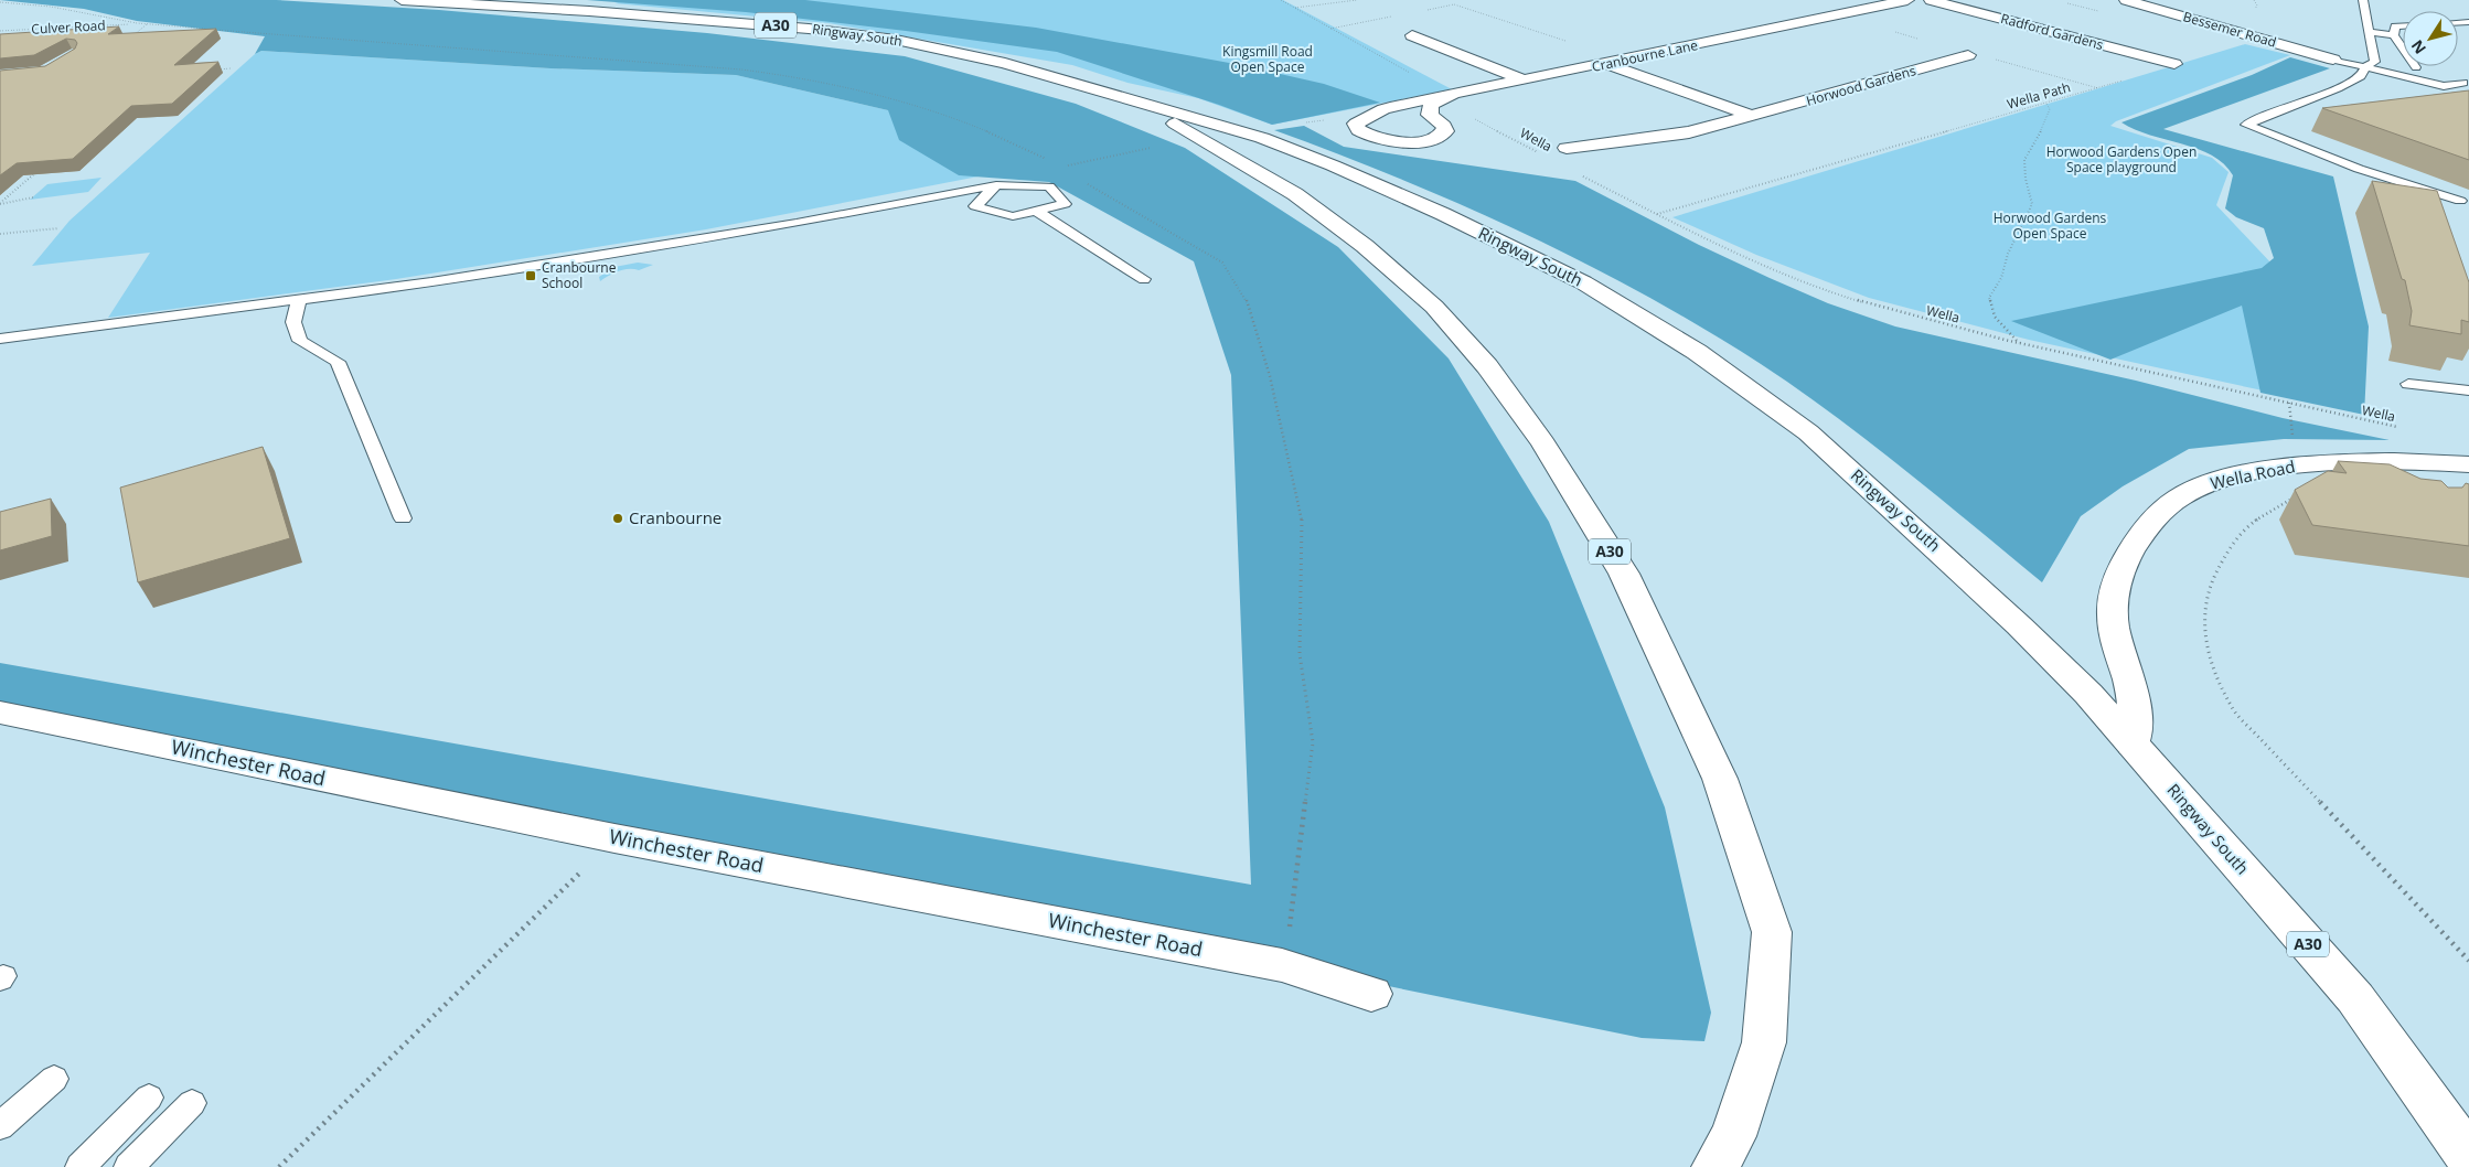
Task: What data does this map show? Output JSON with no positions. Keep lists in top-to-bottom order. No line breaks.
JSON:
{"streets":{"street":["A30","Bessemer Road","Radford Gardens","Ringway South","Cranbourne Lane","Horwood Gardens","Wella Road","Winchester Road"],"path":["Culver Road","Wella Path","Wella"]},"crossings":[["Radford Gardens","Wella Path"],["Ringway South","Wella Road"],["Wella Path","Wella"]],"parks":["Kingsmill Road Open Space","Horwood Gardens Open Space playground","Horwood Gardens Open Space"],"places":{"transit":["Cranbourne School"],"other":["Cranbourne"]},"north":"bottom left"}
